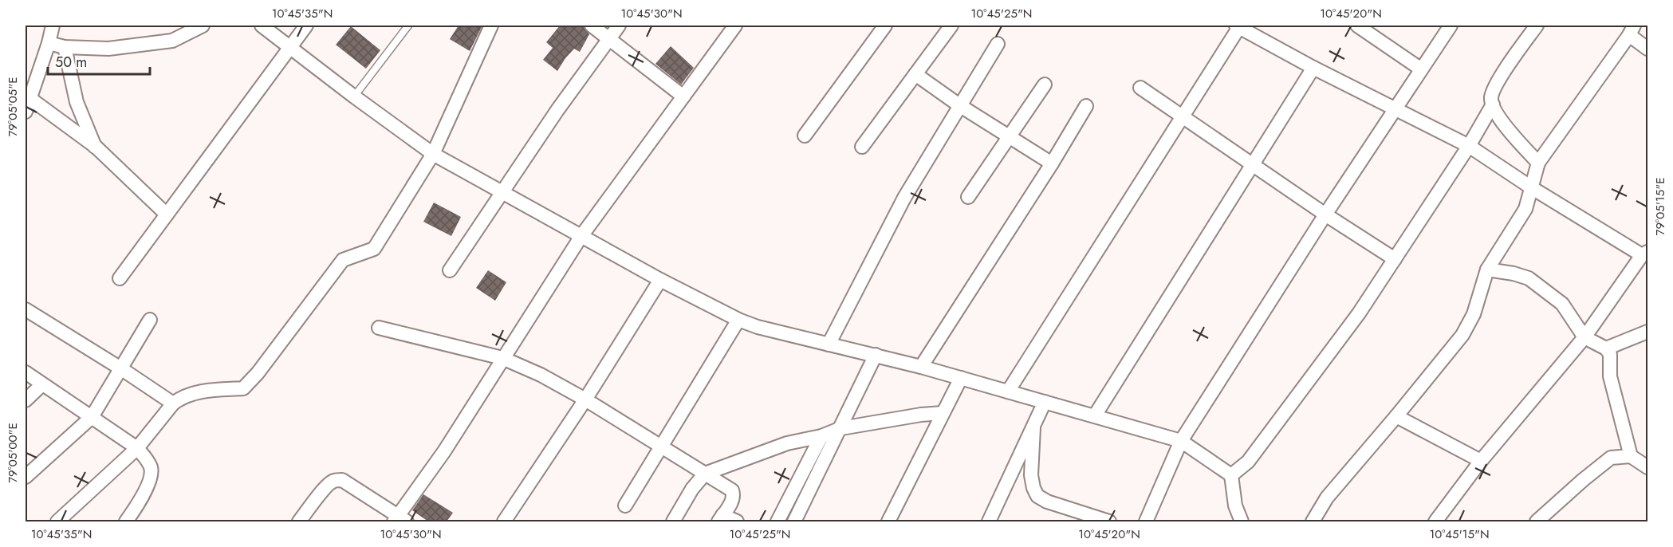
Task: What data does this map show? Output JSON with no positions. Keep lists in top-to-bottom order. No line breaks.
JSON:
{"scale_bar":"50 m","coordinates":["10°45'35\"N","10°45'30\"N","10°45'25\"N","10°45'20\"N","79°05'05\"E","79°05'15\"E","79°05'00\"E","10°45'15\"N"]}
